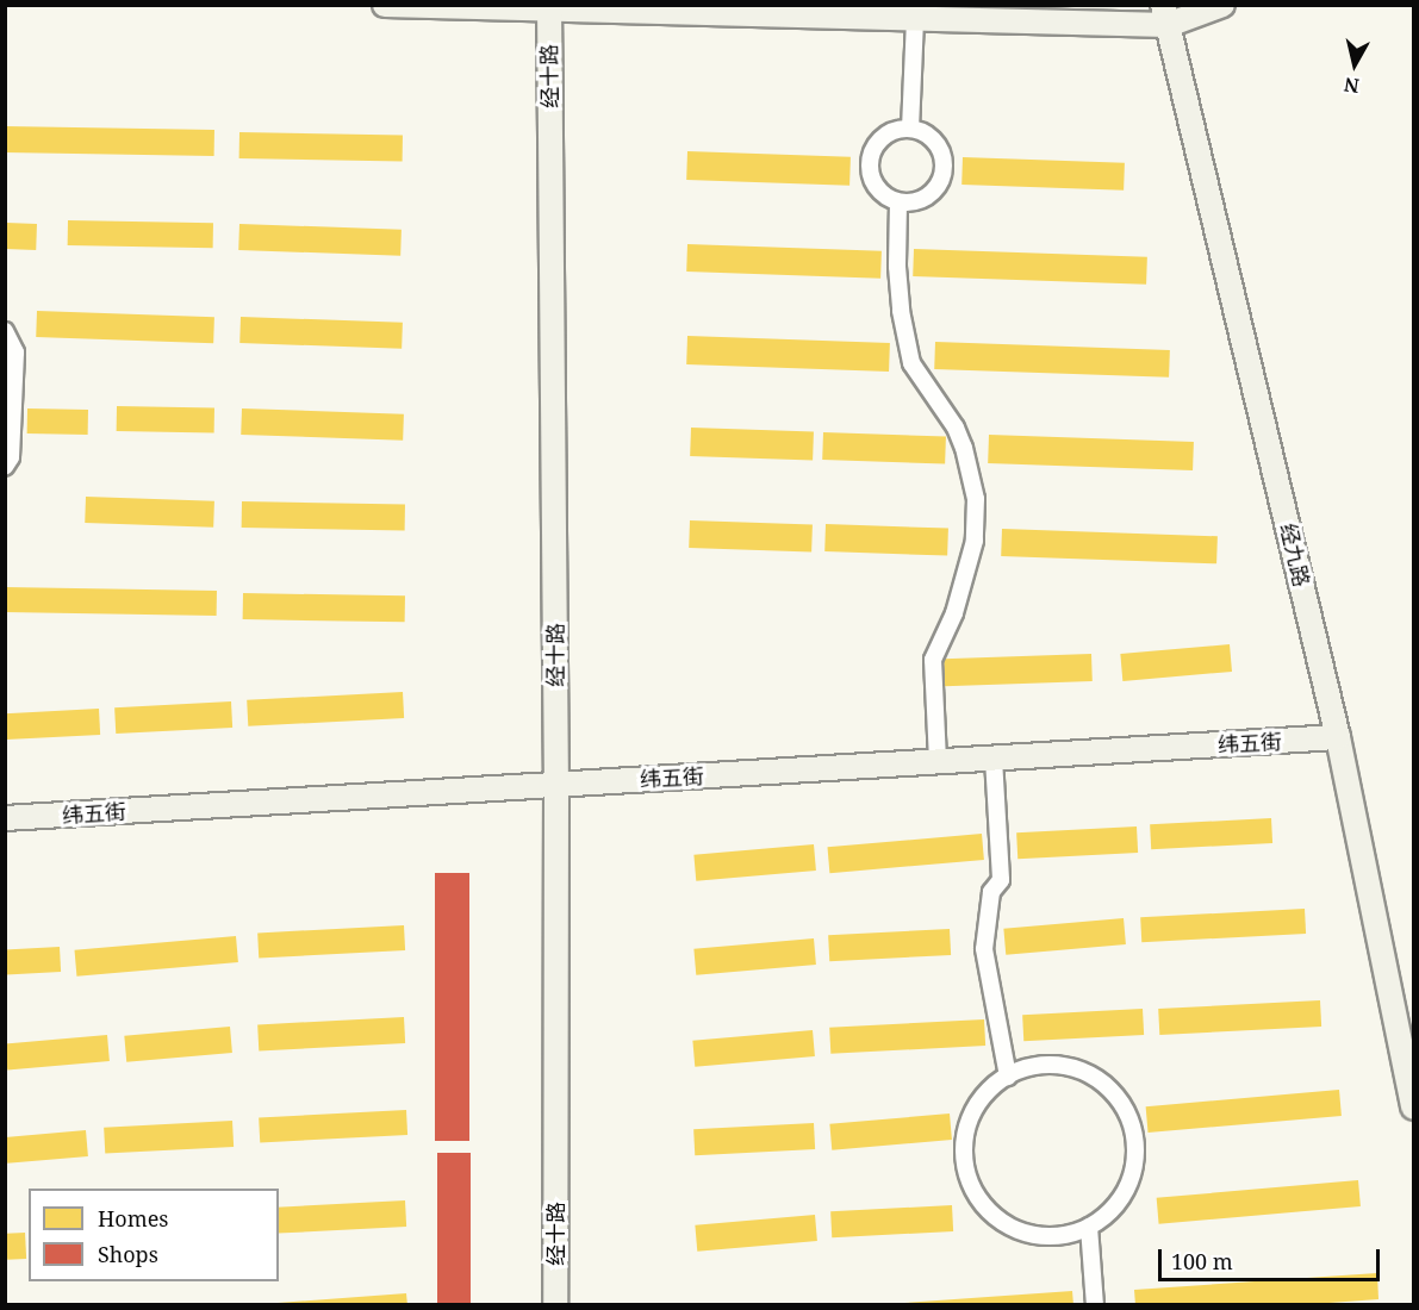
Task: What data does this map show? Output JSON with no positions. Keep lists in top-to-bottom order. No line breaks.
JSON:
{"streets":{"street":["经十路","经九路","纬五街"]},"crossings":[["经十路","纬五街"],["经九路","纬五街"]],"legend":["Homes","Shops"],"scale_bar":"100 m","north":"bottom"}
